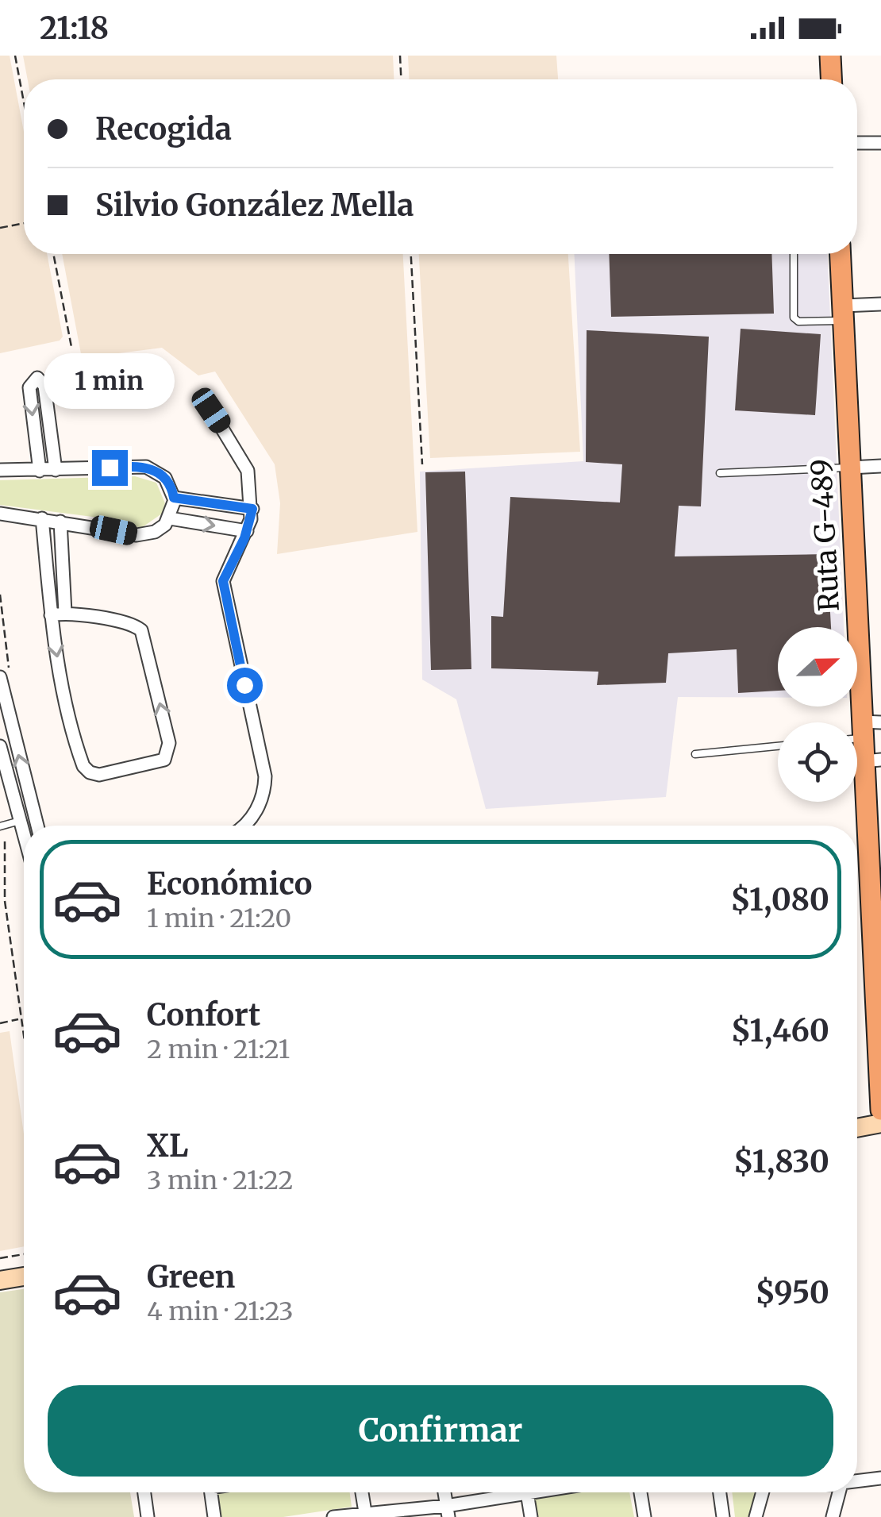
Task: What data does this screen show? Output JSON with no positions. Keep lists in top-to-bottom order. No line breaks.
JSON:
{"streets":{"main road":["Ruta G-489"]},"north":"right","page":{"status":"21:18","banner":["Recogida","Silvio González Mella"],"bubble":"1 min","list":[{"name":"Económico","note":"1 min · 21:20","value":"$1,080"},{"name":"Confort","note":"2 min · 21:21","value":"$1,460"},{"name":"XL","note":"3 min · 21:22","value":"$1,830"},{"name":"Green","note":"4 min · 21:23","value":"$950"}],"buttons":"Confirmar"}}
